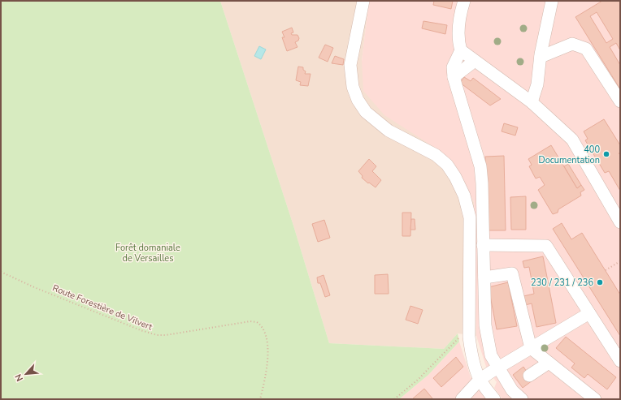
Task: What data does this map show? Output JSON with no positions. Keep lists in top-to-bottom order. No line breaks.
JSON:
{"streets":{"path":["Route Forestière de Vilvert"]},"parks":["Forêt domaniale de Versailles"],"places":["400 Documentation","230 / 231 / 236"],"north":"bottom left"}
